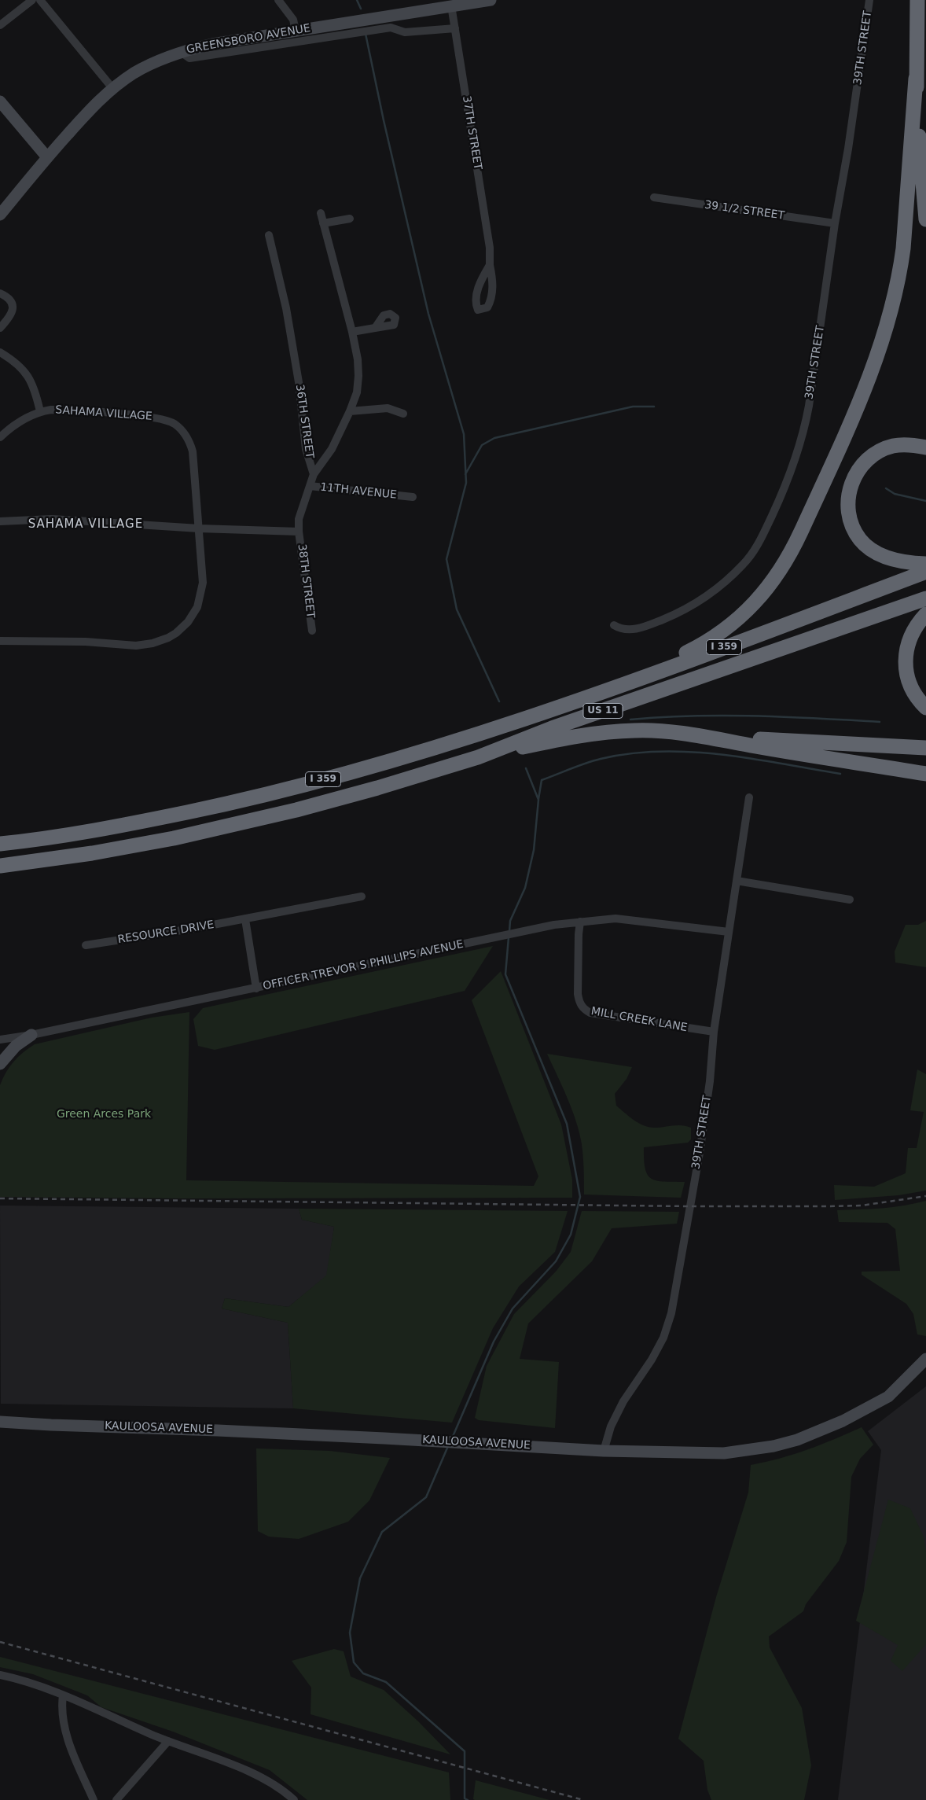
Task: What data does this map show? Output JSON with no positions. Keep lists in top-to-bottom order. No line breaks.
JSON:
{"streets":{"highway":["I 359","US 11"],"street":["GREENSBORO AVENUE","39TH STREET","37TH STREET","39 1/2 STREET","SAHAMA VILLAGE","36TH STREET","11TH AVENUE","38TH STREET","RESOURCE DRIVE","OFFICER TREVOR S PHILLIPS AVENUE","MILL CREEK LANE","KAULOOSA AVENUE"]},"crossings":[["GREENSBORO AVENUE","37TH STREET"],["39TH STREET","39 1/2 STREET"],["39TH STREET","OFFICER TREVOR S PHILLIPS AVENUE"],["39TH STREET","MILL CREEK LANE"],["39TH STREET","KAULOOSA AVENUE"],["11TH AVENUE","38TH STREET"],["I 359","US 11"],["OFFICER TREVOR S PHILLIPS AVENUE","MILL CREEK LANE"]],"districts":["SAHAMA VILLAGE"],"parks":["Green Arces Park"]}
